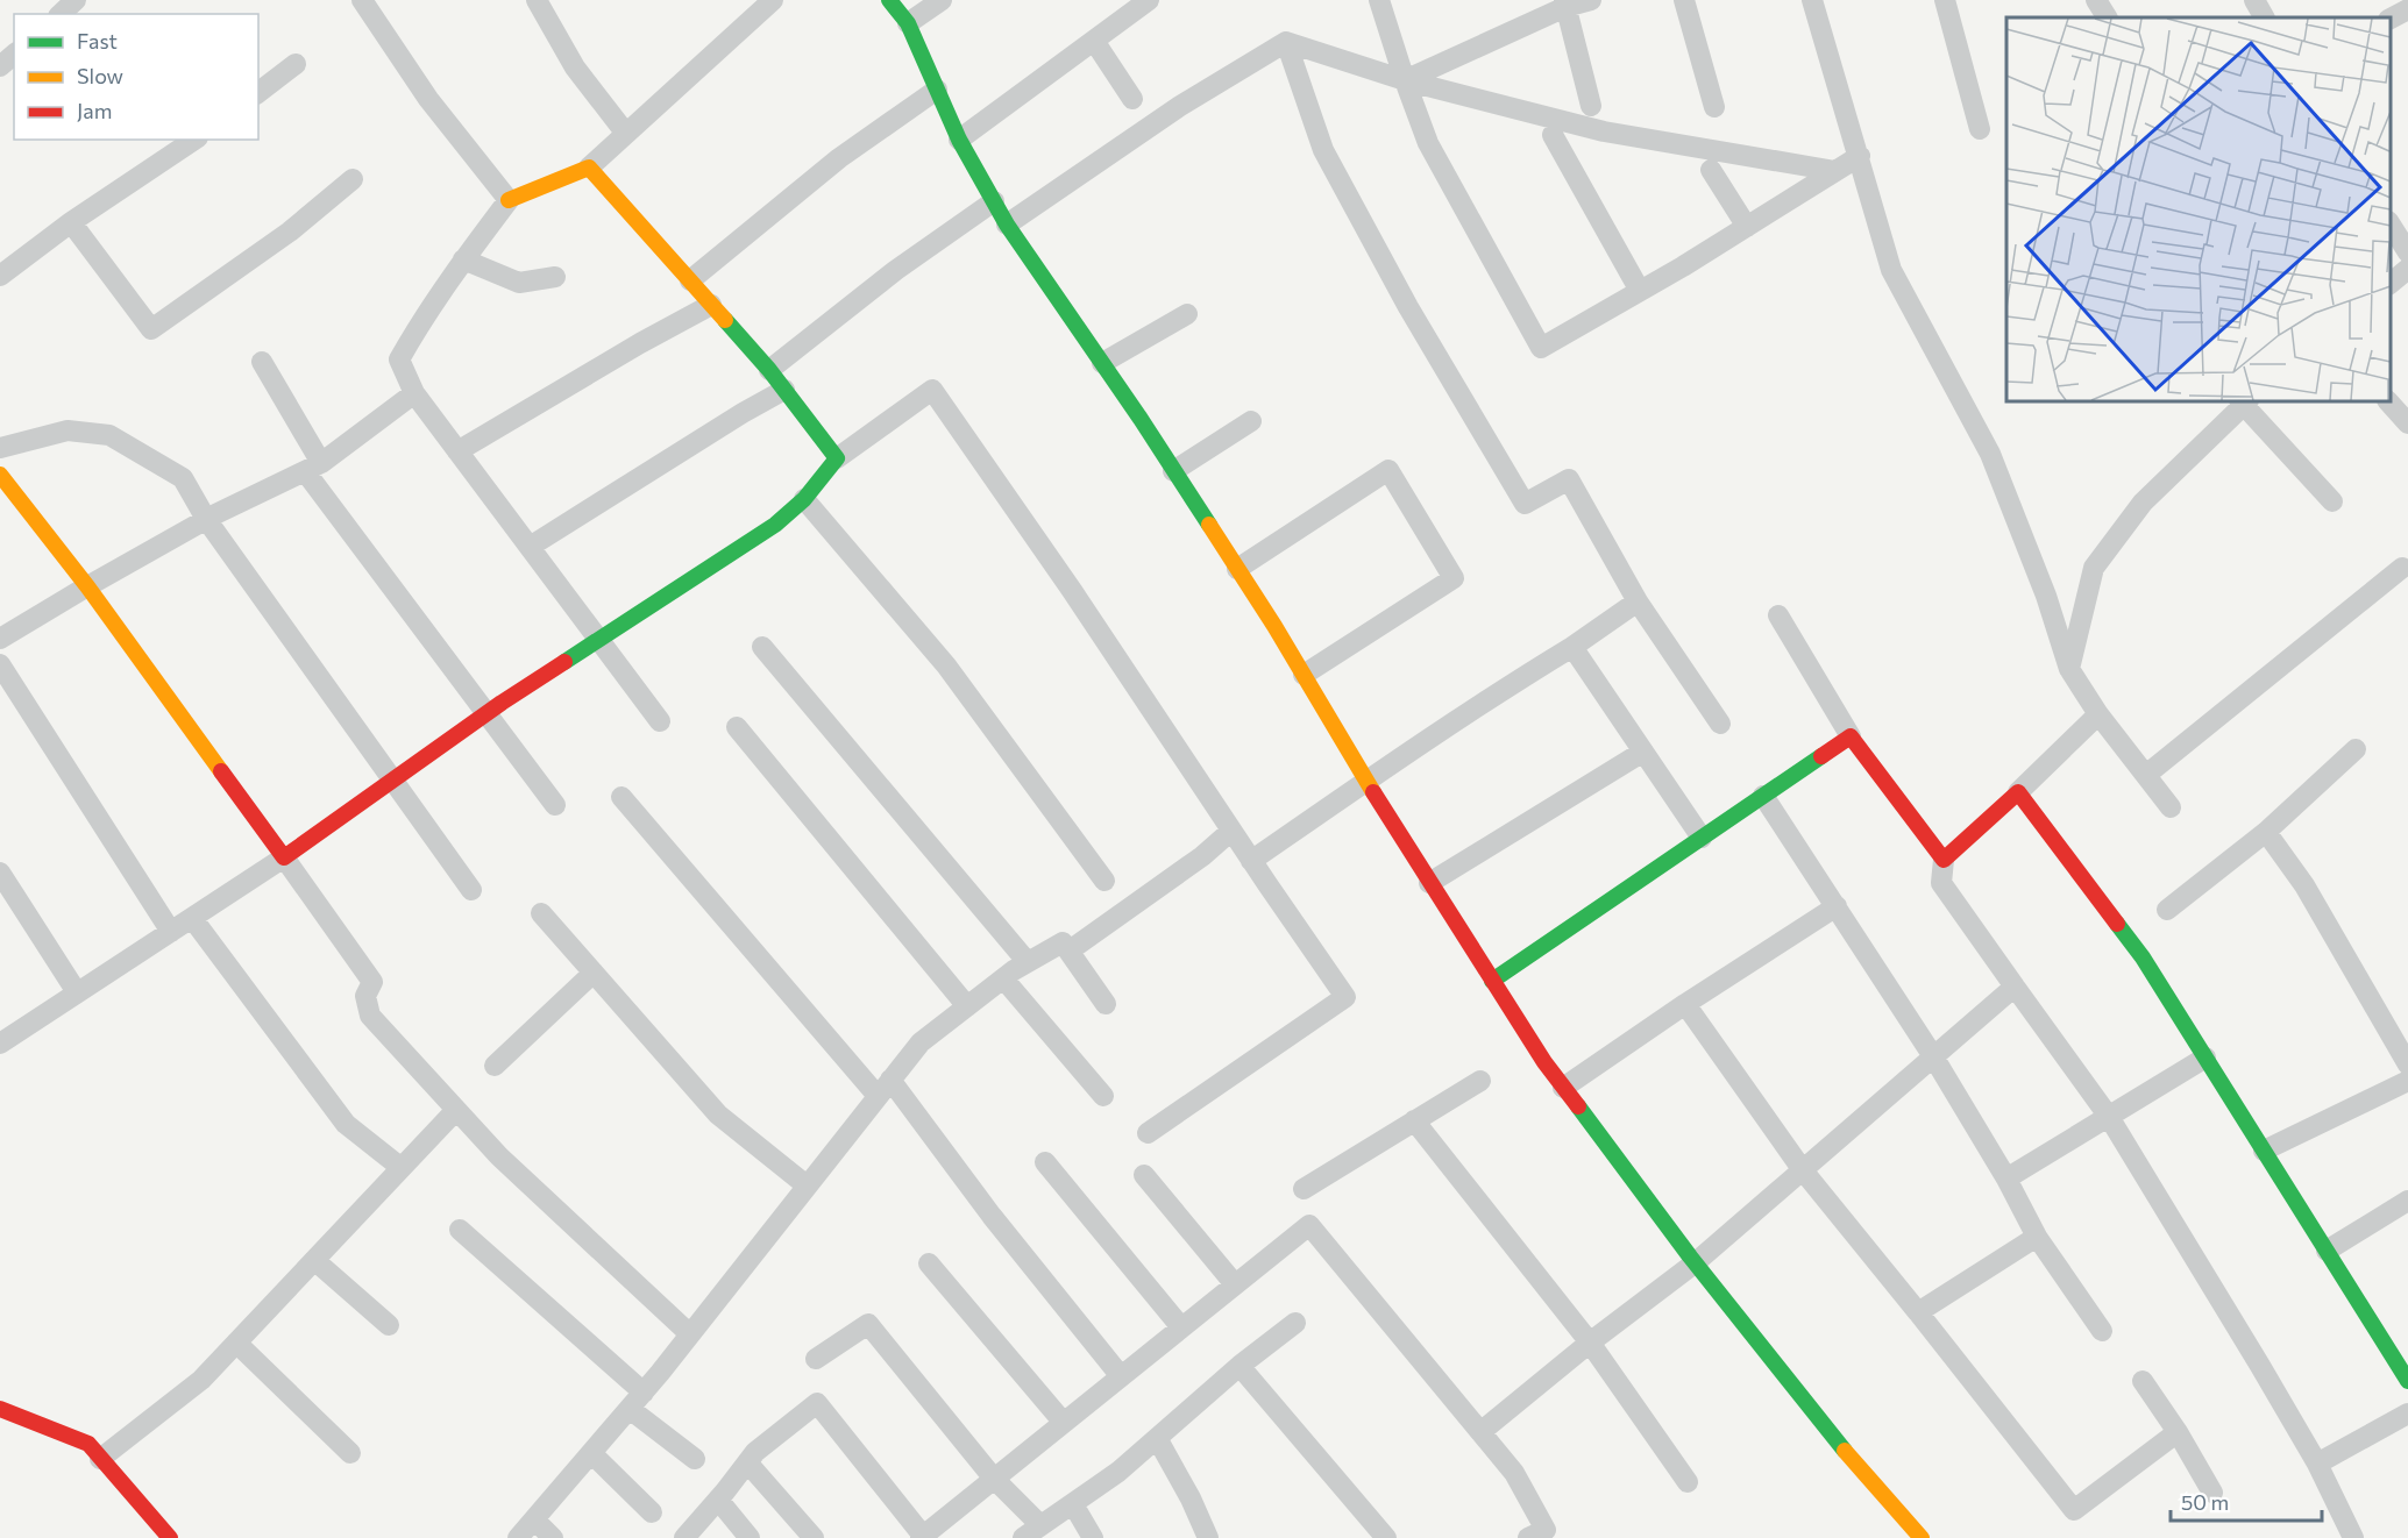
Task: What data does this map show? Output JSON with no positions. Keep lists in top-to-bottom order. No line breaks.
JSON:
{"legend":["Fast","Slow","Jam"],"scale_bar":"50 m"}
